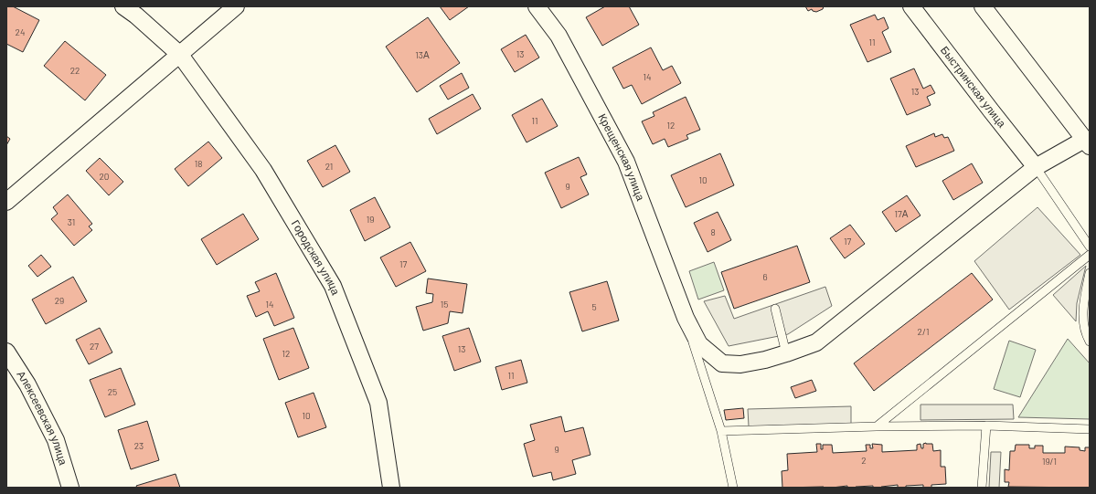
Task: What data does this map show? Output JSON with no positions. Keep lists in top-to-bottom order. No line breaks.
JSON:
{"streets":{"street":["Быстринская улица","Крещенская улица","Городская улица","Алексеевская улица"]},"crossings":[["Быстринская улица","Крещенская улица"]],"house_numbers":["24","11","13","13А","22","14","13","11","12","18","21","20","10","9","17А","19","31","8","17","17","6","29","14","15","5","2/1","27","13","12","11","25","10","23","9","2","19/1"]}
